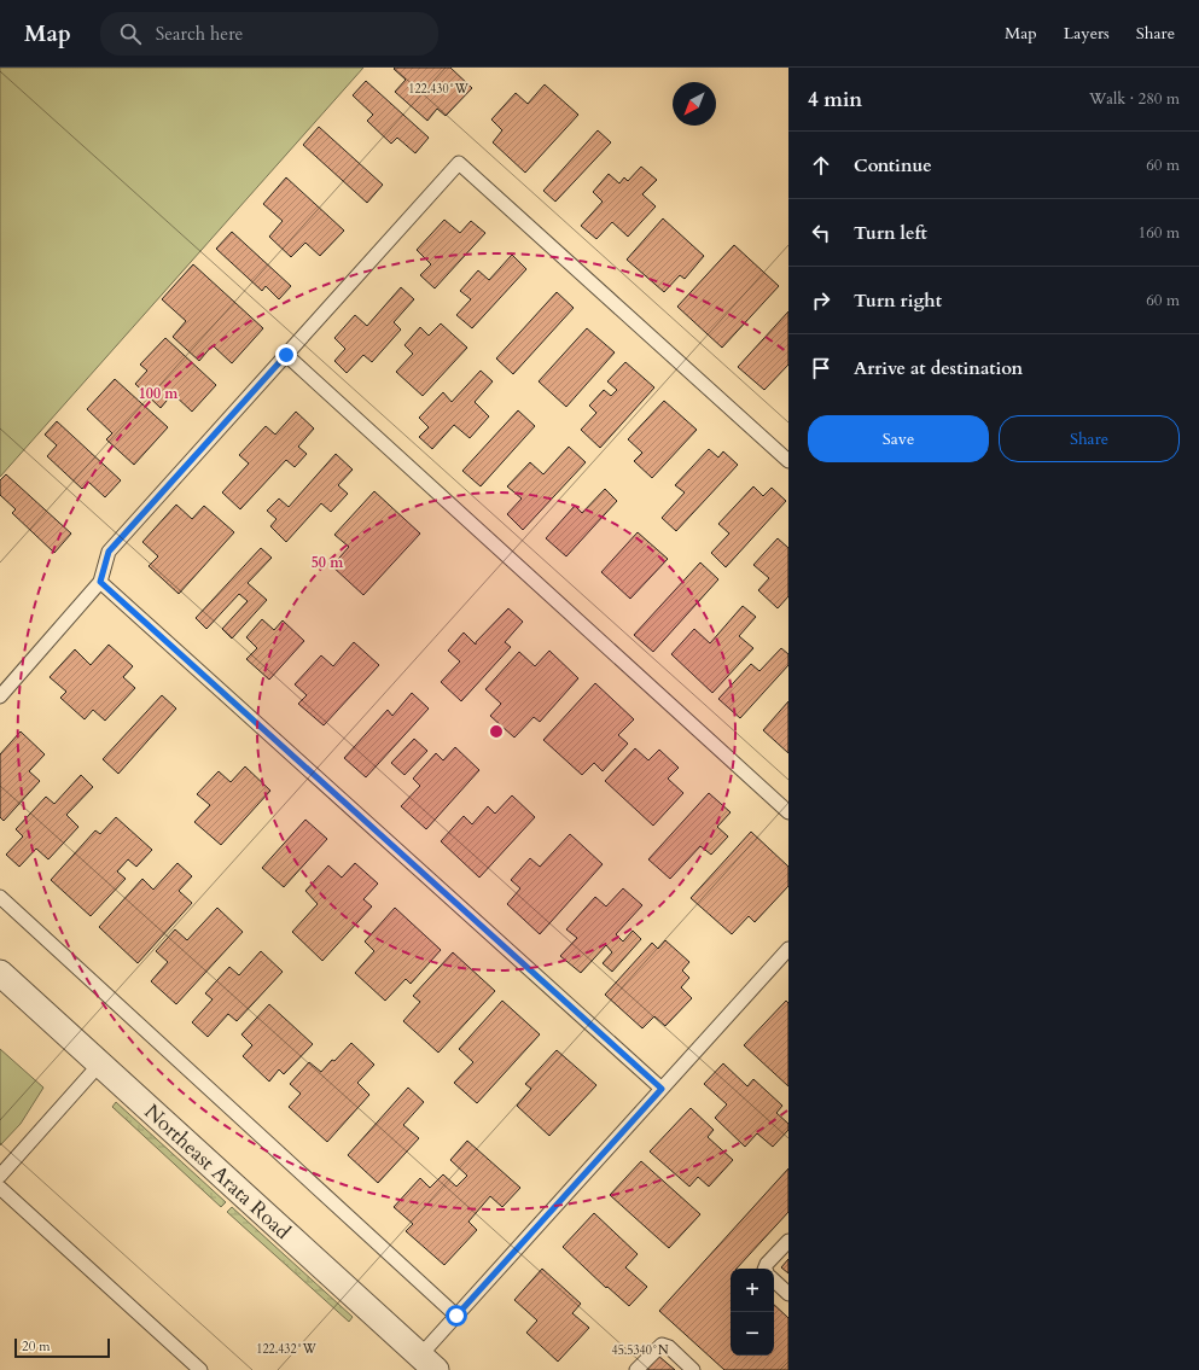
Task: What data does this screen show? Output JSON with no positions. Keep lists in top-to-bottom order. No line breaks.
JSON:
{"streets":{"street":["Northeast Arata Road"]},"scale_bar":"20 m","north":"bottom left","page":{"header":"Map","search":"Search here","nav":["Map","Layers","Share"],"heading":["4 min","Walk · 280 m"],"list":[["Continue","60 m"],["Turn left","160 m"],["Turn right","60 m"],"Arrive at destination"],"buttons":["Save","Share"],"map_buttons":["+","−"],"scale":"20 m"},"coordinates":["122.430°W","122.432°W","45.5340°N"],"rings":["100 m","50 m"]}
